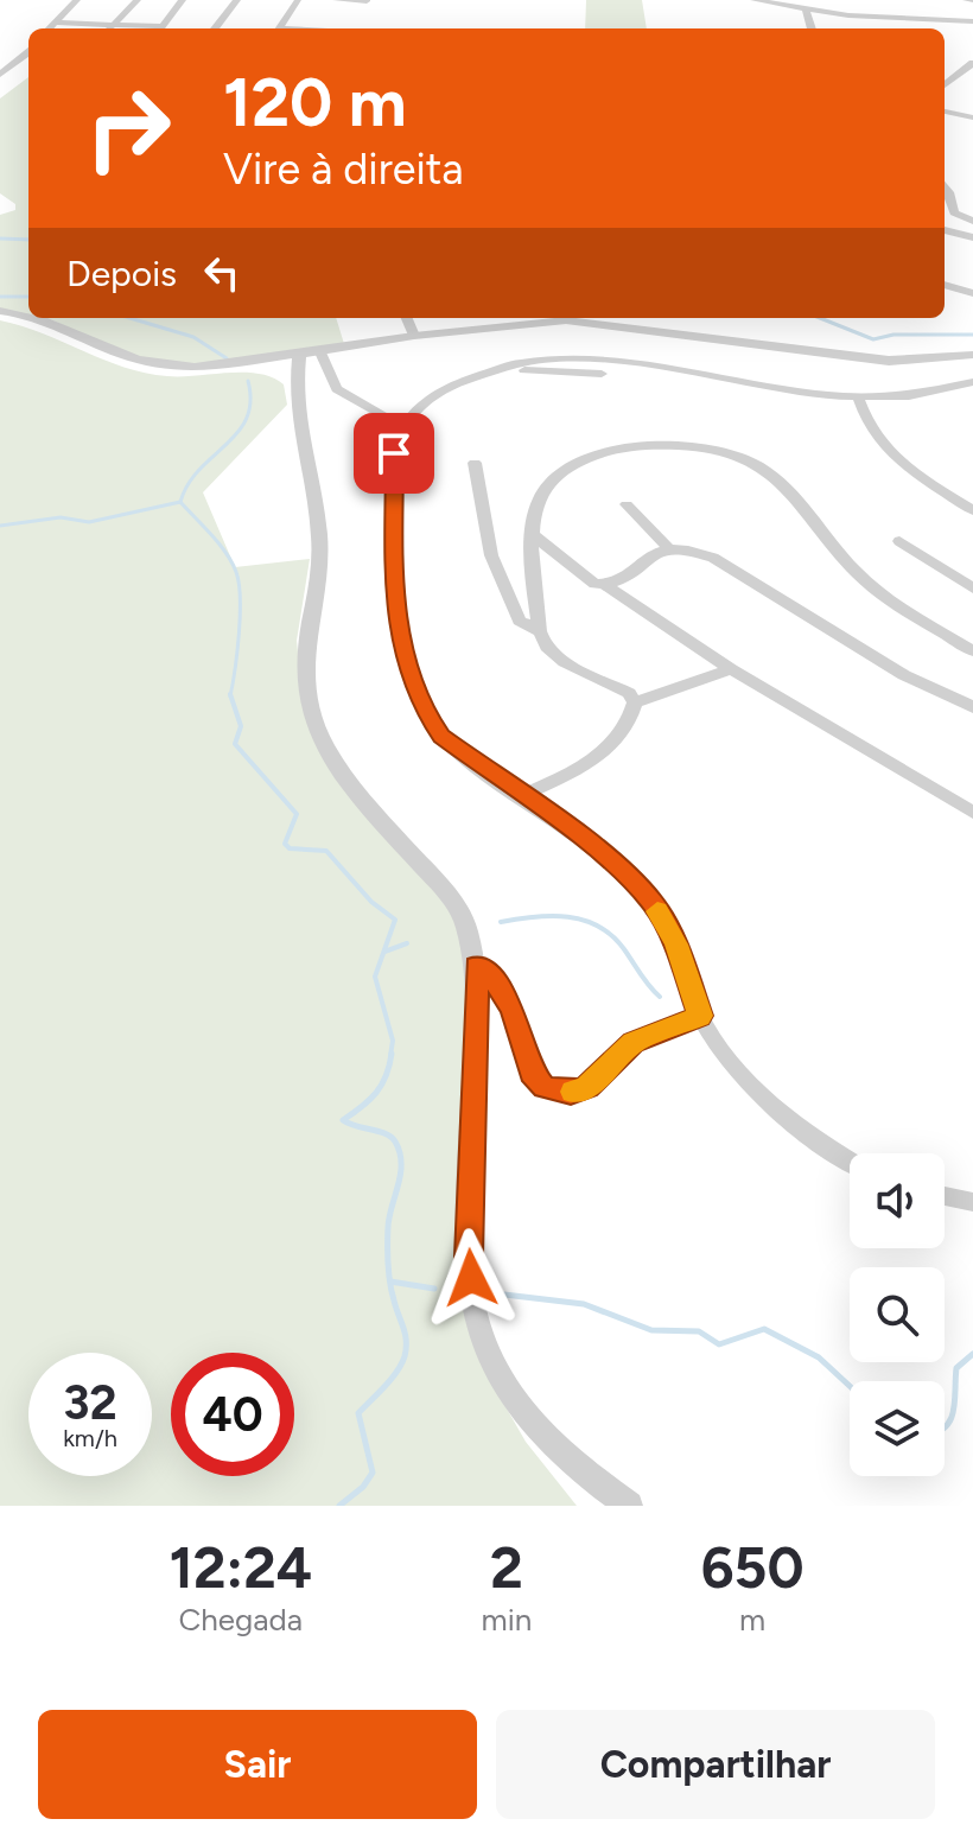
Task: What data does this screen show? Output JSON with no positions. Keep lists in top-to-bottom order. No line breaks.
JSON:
{"page":{"turn":["120 m","Vire à direita"],"then":"Depois","speed":"32 km/h","limit":"40","eta":["12:24","Chegada","2","min","650","m"],"buttons":["Sair","Compartilhar"]}}
